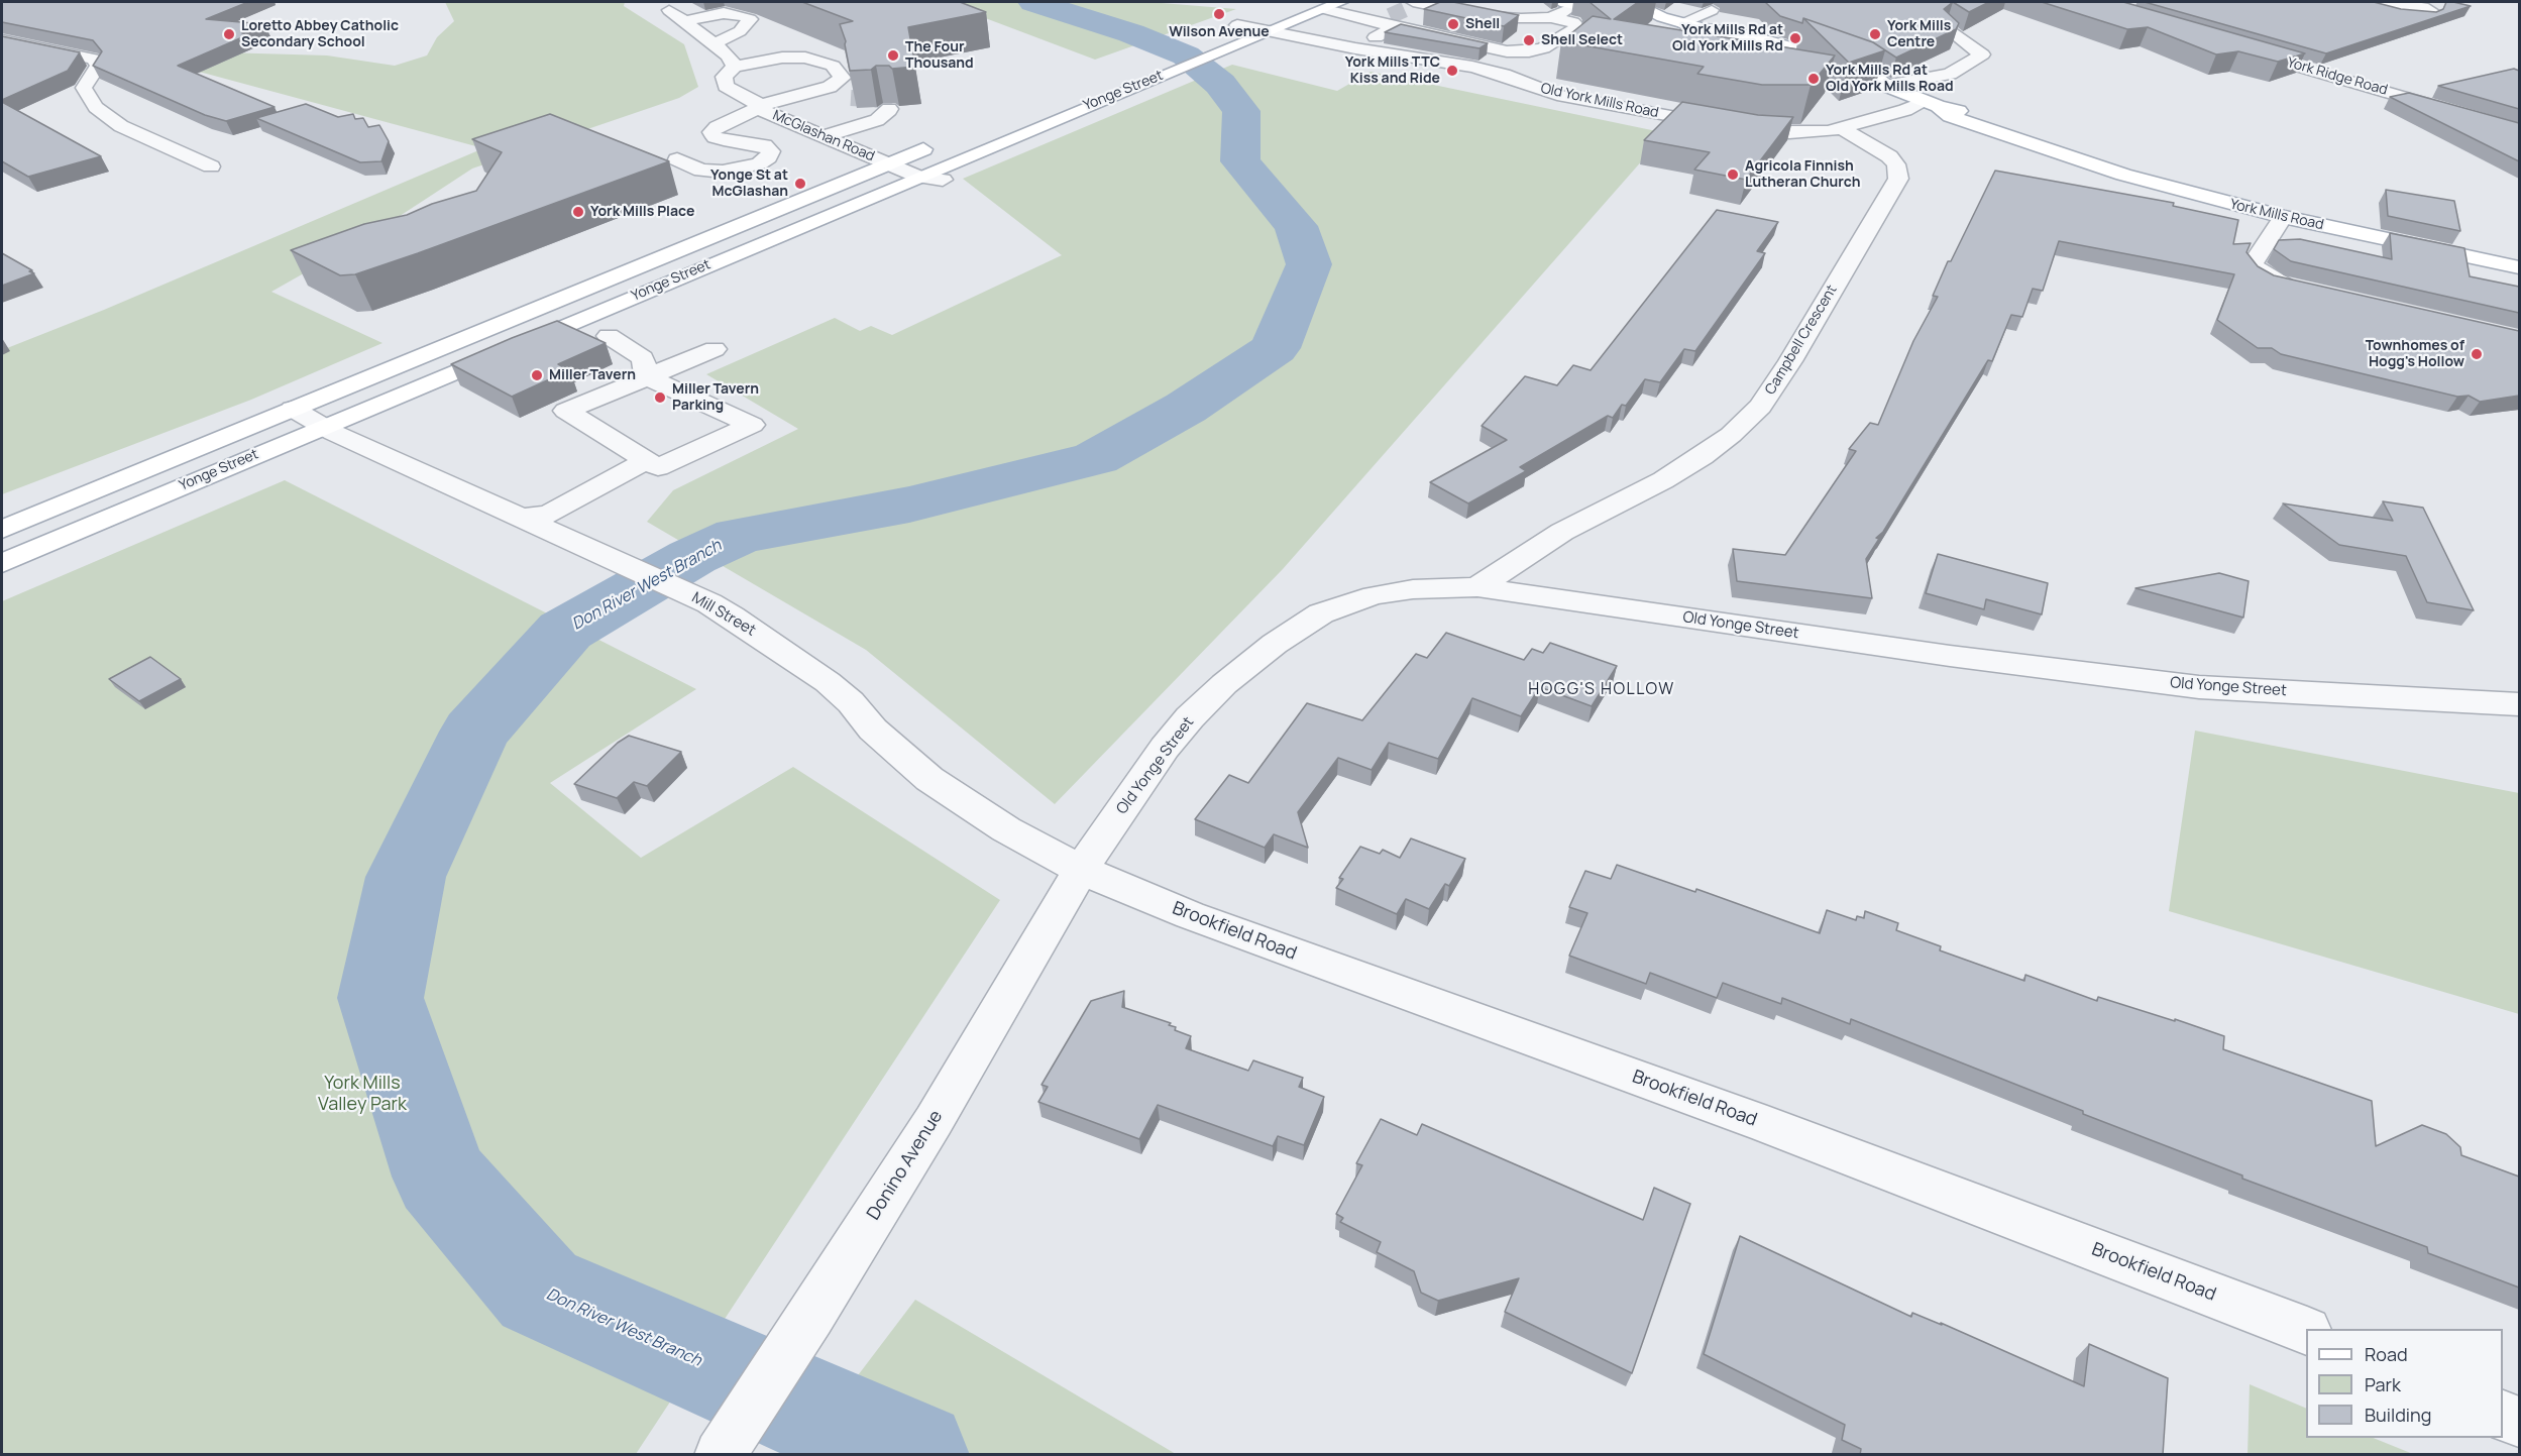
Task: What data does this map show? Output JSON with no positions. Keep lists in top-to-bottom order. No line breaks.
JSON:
{"streets":{"main road":["Yonge Street","York Mills Road"],"street":["York Ridge Road","Old York Mills Road","McGlashan Road","Campbell Crescent","Mill Street","Old Yonge Street","Brookfield Road","Donino Avenue"]},"crossings":[["Yonge Street","Old York Mills Road"],["Yonge Street","McGlashan Road"],["Yonge Street","Mill Street"],["Old York Mills Road","York Mills Road"],["Old York Mills Road","Campbell Crescent"],["Campbell Crescent","Old Yonge Street"],["Mill Street","Old Yonge Street"],["Mill Street","Brookfield Road"],["Mill Street","Donino Avenue"],["Old Yonge Street","Brookfield Road"],["Old Yonge Street","Donino Avenue"],["Brookfield Road","Donino Avenue"]],"districts":["HOGG'S HOLLOW"],"water":["Don River West Branch"],"parks":["York Mills Valley Park"],"places":["Wilson Avenue","Shell","Loretto Abbey Catholic Secondary School","York Mills Centre","York Mills Rd at Old York Mills Rd","Shell Select","The Four Thousand","York Mills TTC Kiss and Ride","York Mills Rd at Old York Mills Road","Agricola Finnish Lutheran Church","Yonge St at McGlashan","York Mills Place","Townhomes of Hogg's Hollow","Miller Tavern","Miller Tavern Parking"],"legend":["Road","Park","Building"]}
